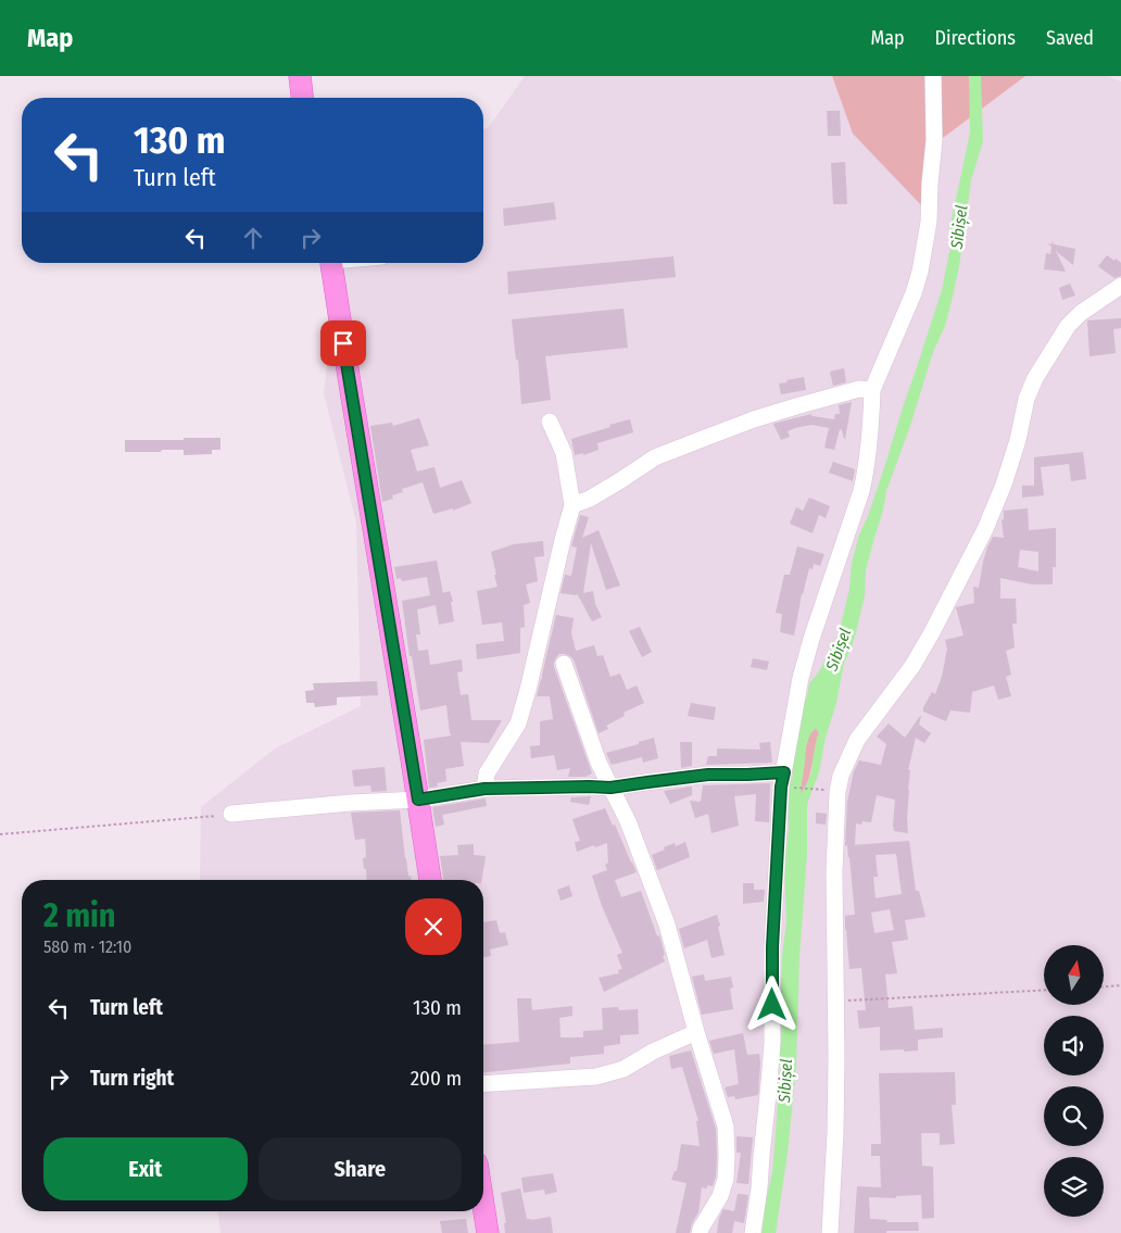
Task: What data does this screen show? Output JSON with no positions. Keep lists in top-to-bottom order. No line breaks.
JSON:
{"water":["Sibișel"],"north":"top","page":{"header":"Map","nav":["Map","Directions","Saved"],"turn":["130 m","Turn left"],"heading":["2 min","580 m · 12:10"],"list":[{"name":"Turn left","value":"130 m"},{"name":"Turn right","value":"200 m"}],"buttons":["Exit","Share"]}}
